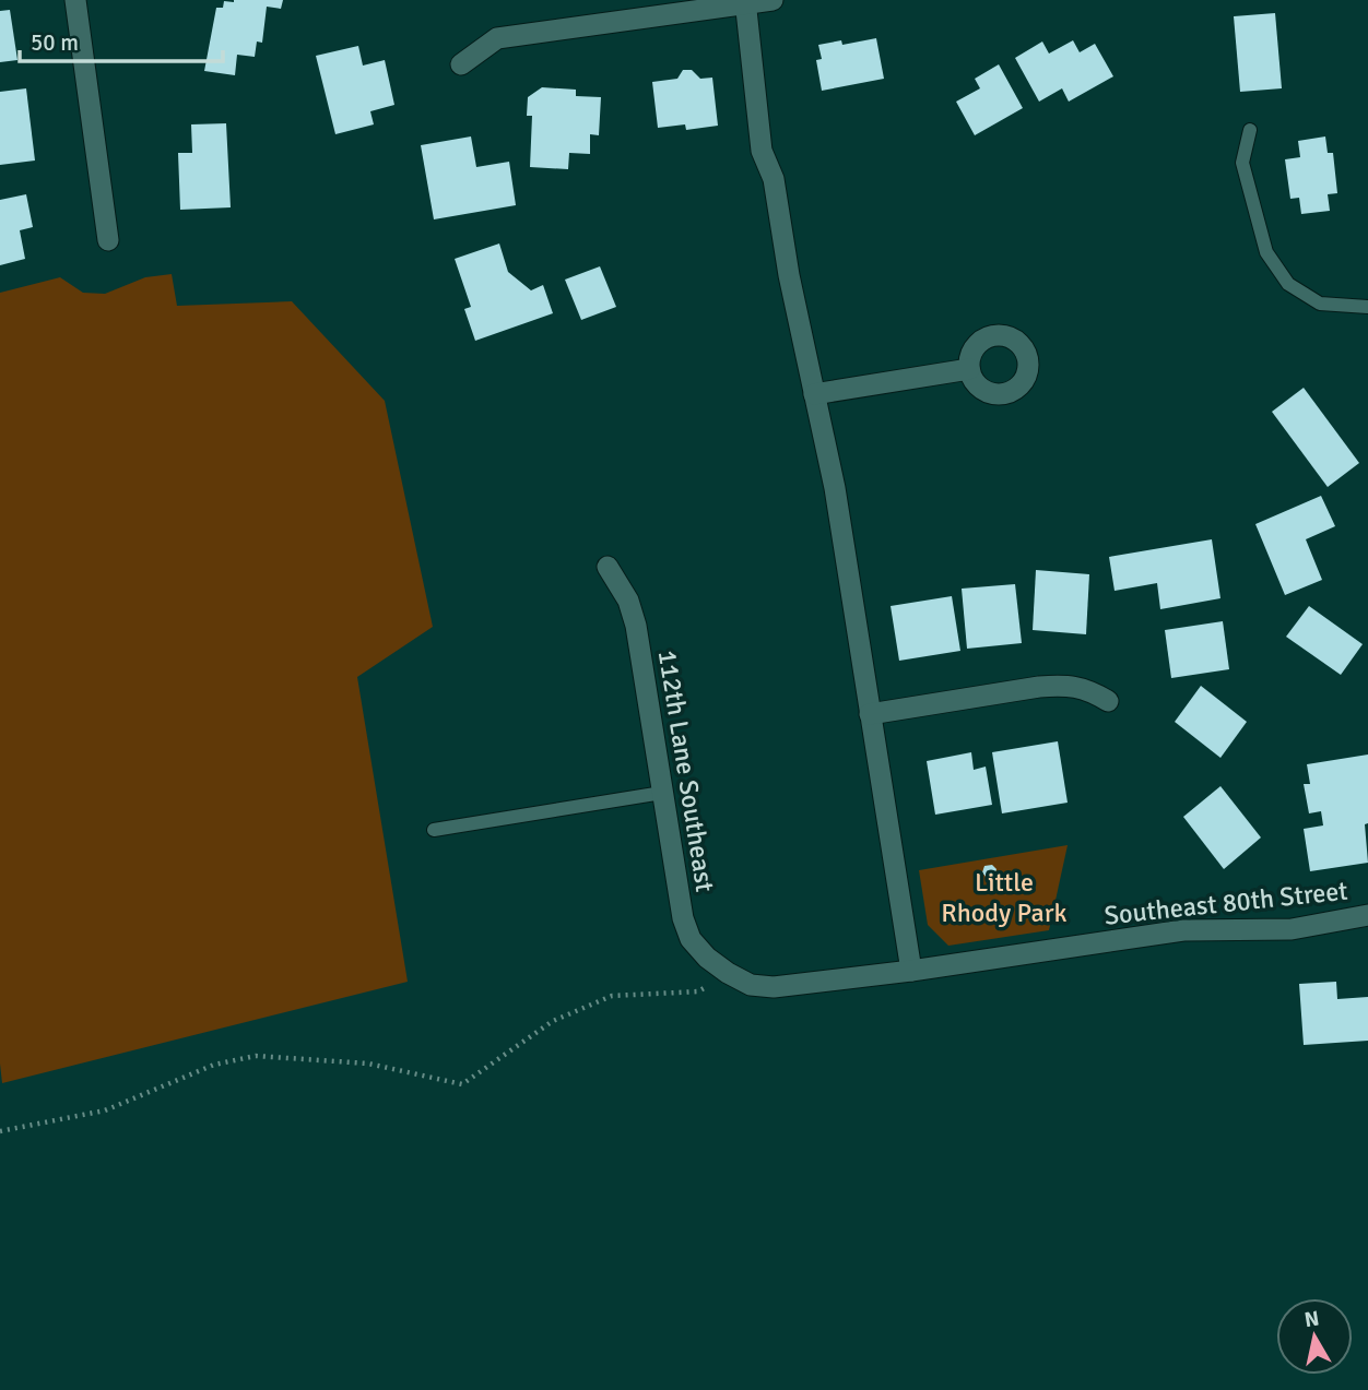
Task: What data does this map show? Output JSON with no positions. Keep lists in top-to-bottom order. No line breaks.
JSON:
{"streets":{"street":["112th Lane Southeast","Southeast 80th Street"]},"crossings":[["112th Lane Southeast","Southeast 80th Street"]],"parks":["Little Rhody Park"],"scale_bar":"50 m","north":"top"}
